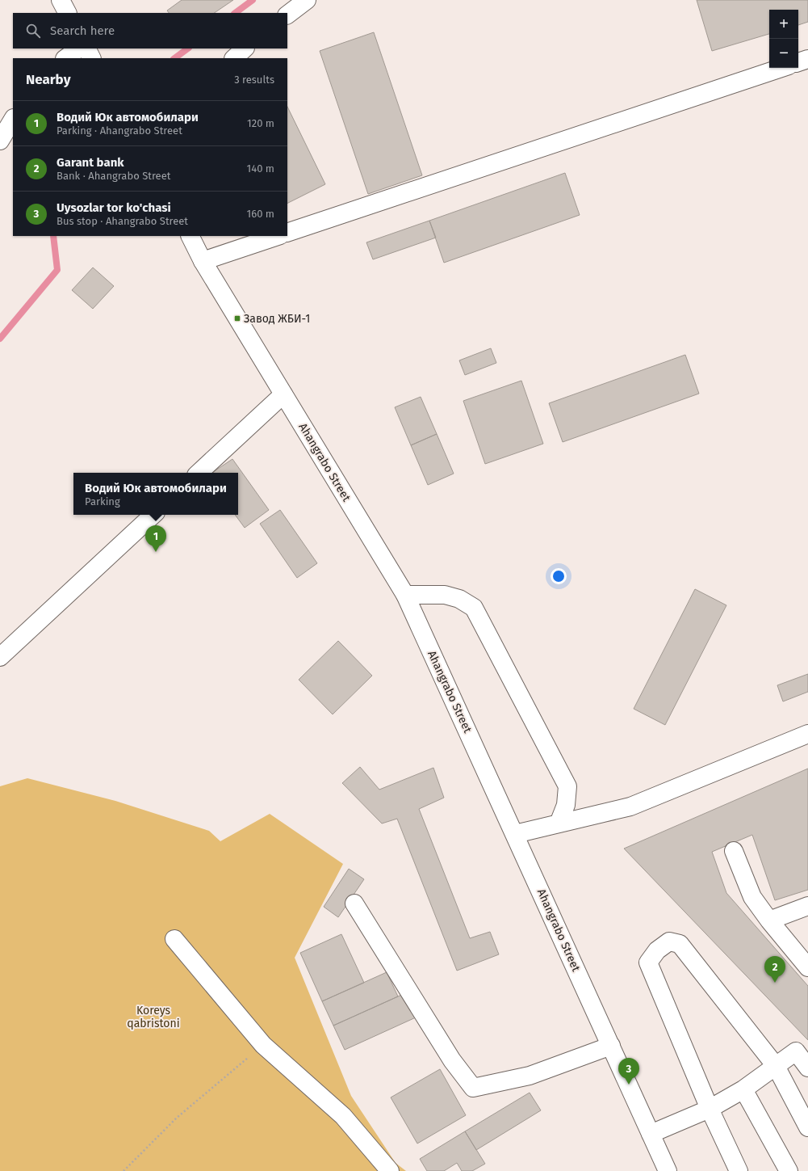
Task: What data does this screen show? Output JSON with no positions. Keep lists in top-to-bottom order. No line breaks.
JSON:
{"streets":{"main road":["Ahangrabo Street"]},"parks":["Koreys qabristoni"],"places":{"transit":["Завод ЖБИ-1"]},"page":{"map_buttons":["+","−"],"search":"Search here","heading":["Nearby","3 results"],"list":[{"mark":"1","name":"Водий Юк автомобилари","note":"Parking · Ahangrabo Street","value":"120 m"},{"mark":"2","name":"Garant bank","note":"Bank · Ahangrabo Street","value":"140 m"},{"mark":"3","name":"Uysozlar tor ko'chasi","note":"Bus stop · Ahangrabo Street","value":"160 m"}],"popup":["Водий Юк автомобилари","Parking"],"pins":["1","2","3"]}}
